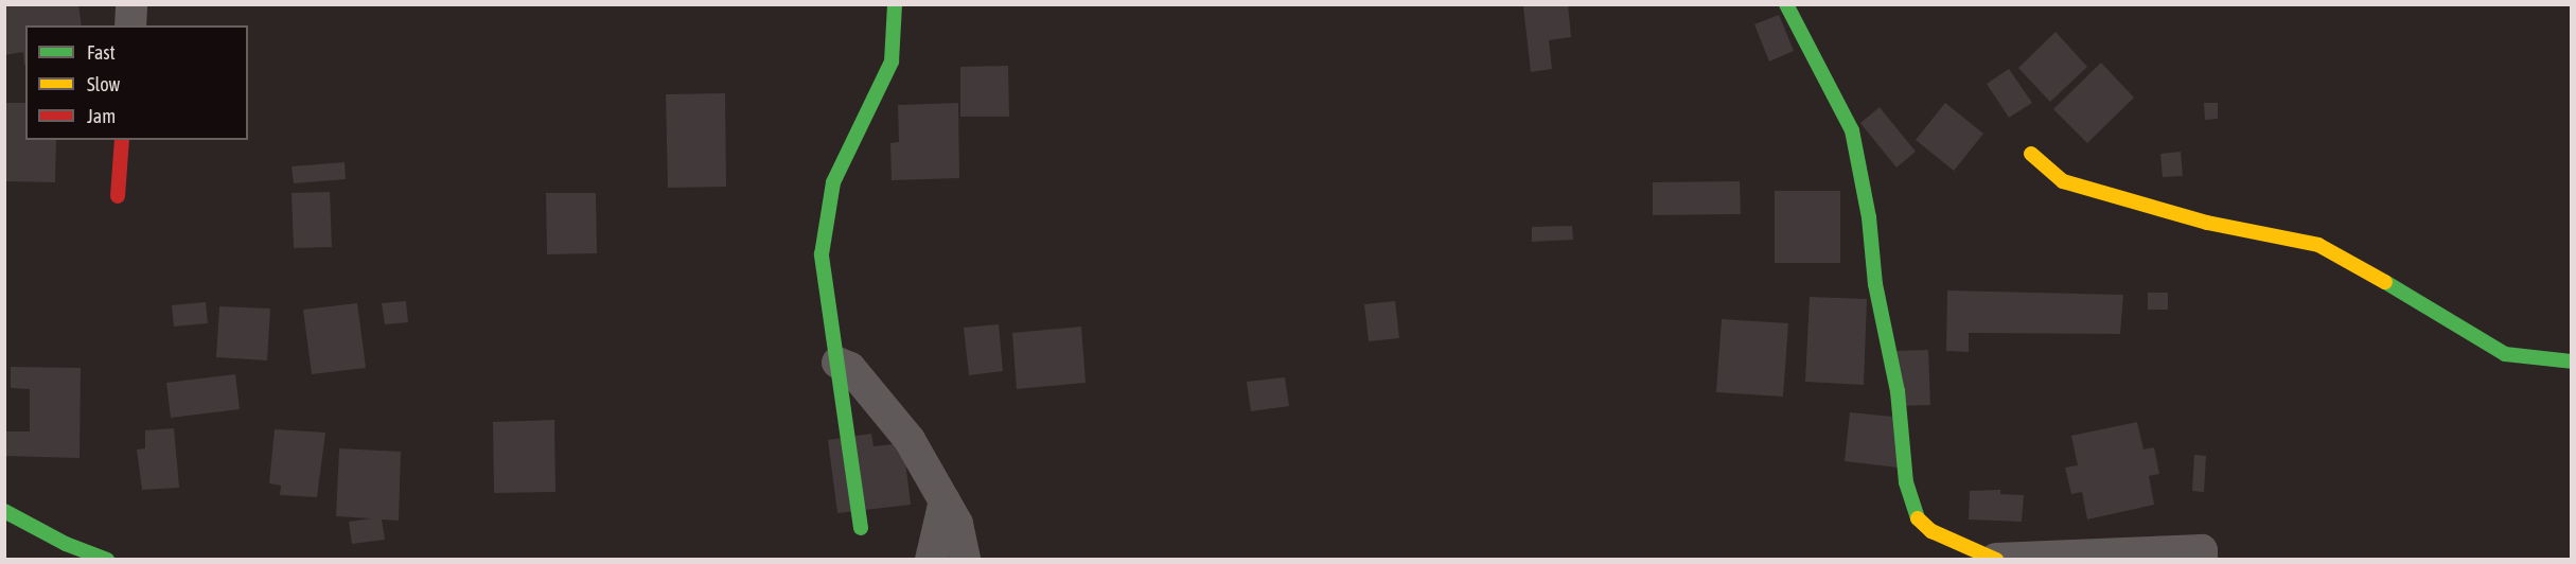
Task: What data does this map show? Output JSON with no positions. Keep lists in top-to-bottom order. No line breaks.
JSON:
{"legend":["Fast","Slow","Jam"]}
